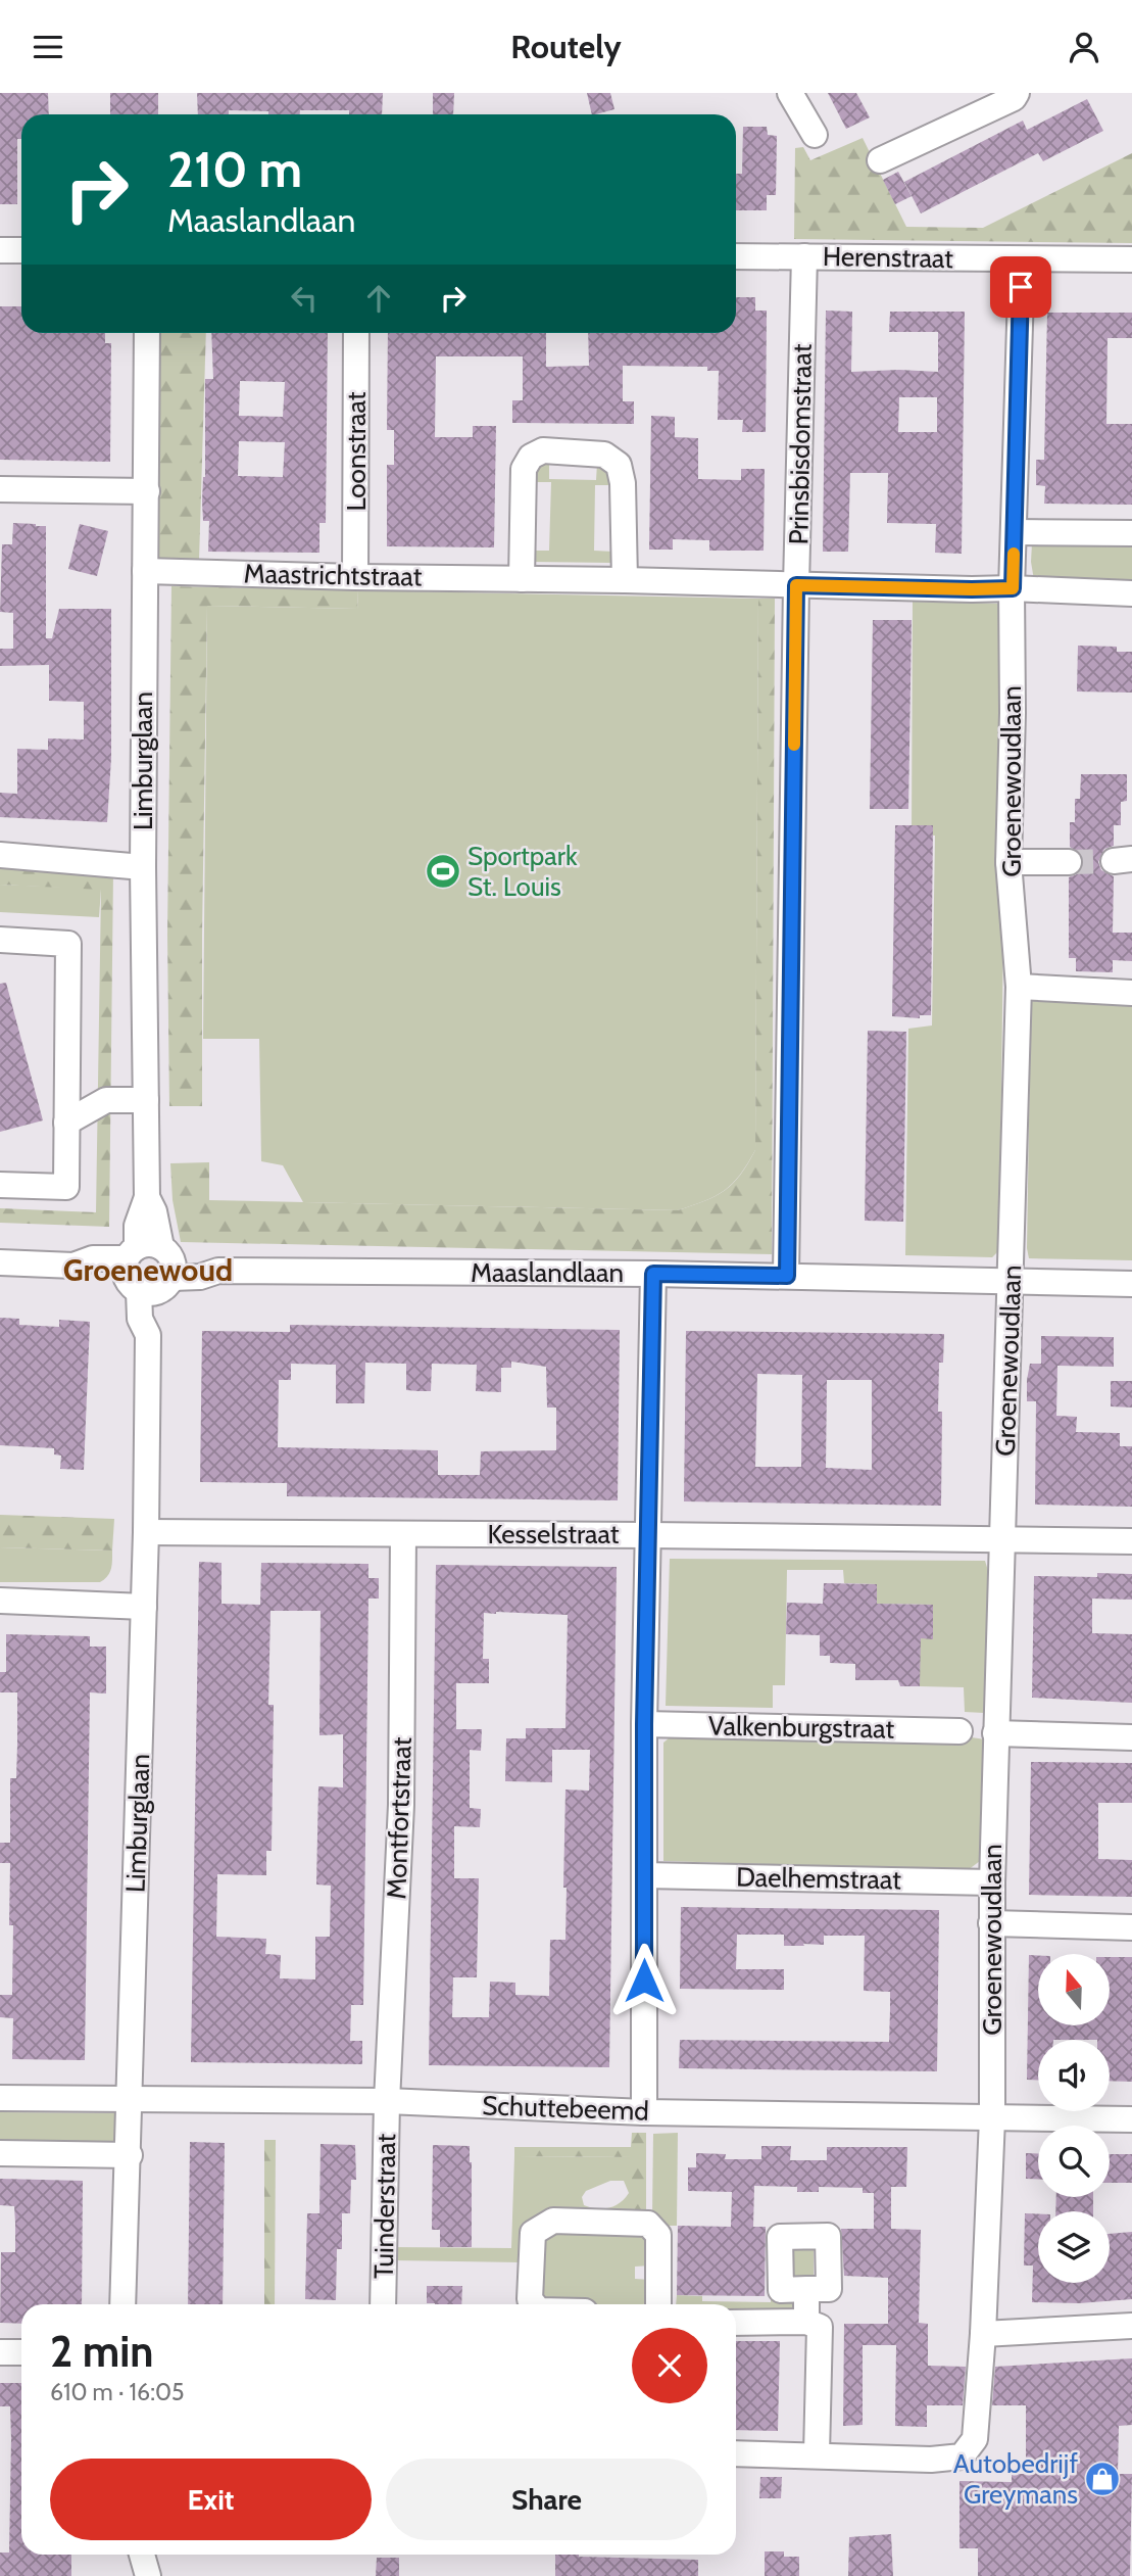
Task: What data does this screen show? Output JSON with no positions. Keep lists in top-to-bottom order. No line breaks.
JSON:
{"streets":{"street":["Herenstraat","Prinsbisdomstraat","Loonstraat","Maastrichtstraat","Limburglaan","Groenewoudlaan","Maaslandlaan","Kesselstraat","Valkenburgstraat","Montfortstraat","Daelhemstraat","Schuttebeemd","Tuinderstraat"]},"crossings":[["Herenstraat","Prinsbisdomstraat"],["Herenstraat","Groenewoudlaan"],["Prinsbisdomstraat","Maastrichtstraat"],["Prinsbisdomstraat","Maaslandlaan"],["Loonstraat","Maastrichtstraat"],["Maastrichtstraat","Limburglaan"],["Maastrichtstraat","Groenewoudlaan"],["Limburglaan","Maaslandlaan"],["Limburglaan","Kesselstraat"],["Limburglaan","Schuttebeemd"],["Groenewoudlaan","Maaslandlaan"],["Groenewoudlaan","Kesselstraat"],["Groenewoudlaan","Daelhemstraat"],["Groenewoudlaan","Schuttebeemd"],["Kesselstraat","Montfortstraat"],["Montfortstraat","Schuttebeemd"],["Montfortstraat","Tuinderstraat"],["Schuttebeemd","Tuinderstraat"]],"districts":["Groenewoud"],"places":{"sports":["Sportpark St. Louis"],"shop":["Autobedrijf Greymans"]},"north":"top","page":{"header":"Routely","turn":["210 m","Maaslandlaan"],"heading":["2 min","610 m · 16:05"],"buttons":["Exit","Share"]}}
